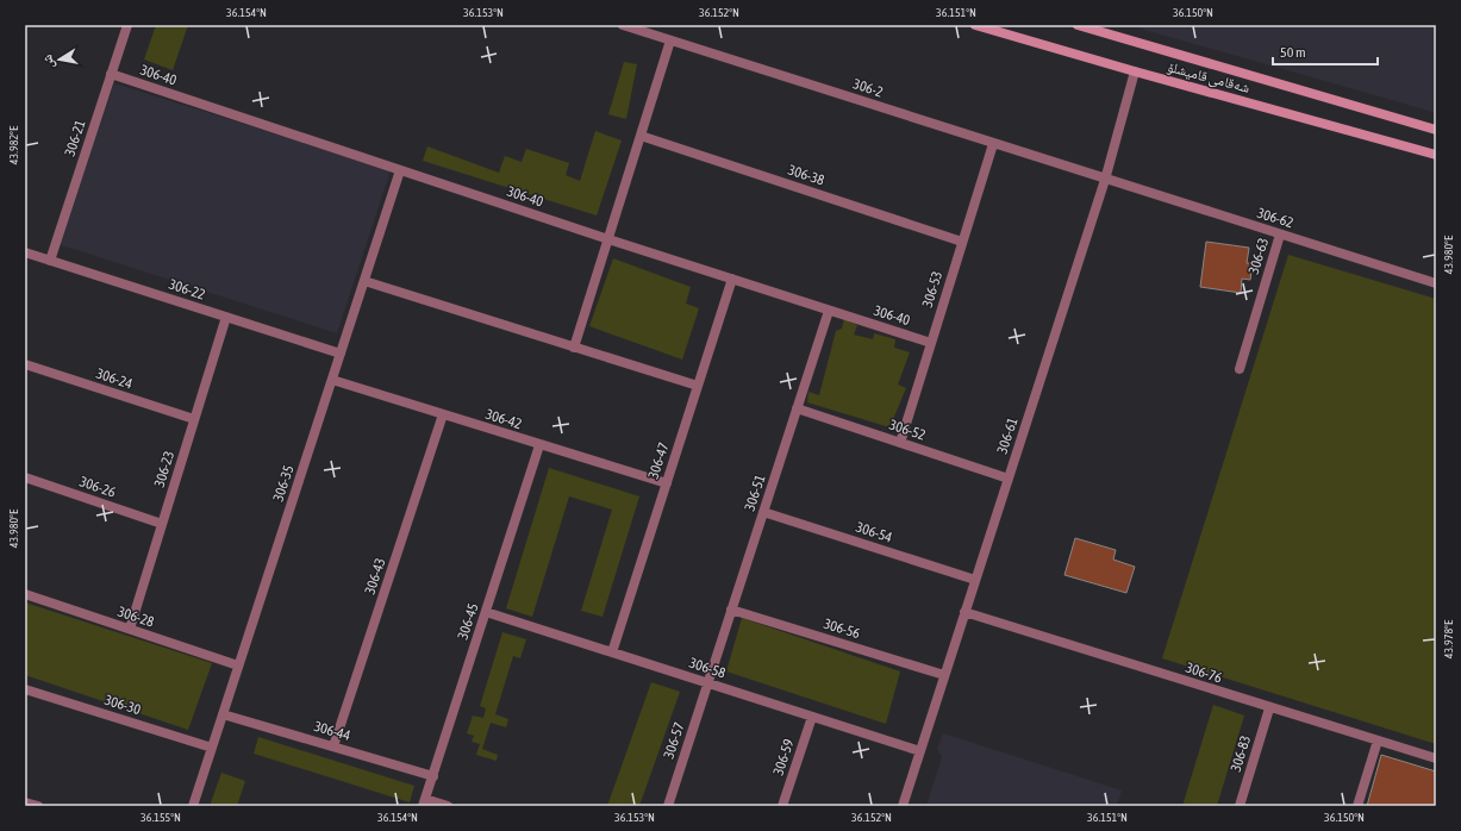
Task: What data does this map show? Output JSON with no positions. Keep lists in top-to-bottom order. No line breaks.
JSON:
{"streets":{"street":["306-40","شەقامی قامیشلۆ","306-2","306-21","306-38","306-62","306-63","306-22","306-53","306-24","306-42","306-52","306-61","306-47","306-23","306-35","306-26","306-51","306-54","306-43","306-28","306-45","306-56","306-58","306-76","306-30","306-44","306-57","306-83","306-59"]},"crossings":[["306-40","306-21"],["306-40","306-53"],["306-40","306-47"],["306-40","306-35"],["306-40","306-51"],["شەقامی قامیشلۆ","306-61"],["306-2","306-62"],["306-2","306-53"],["306-2","306-61"],["306-21","306-22"],["306-38","306-53"],["306-62","306-63"],["306-62","306-61"],["306-22","306-23"],["306-22","306-35"],["306-53","306-52"],["306-24","306-23"],["306-42","306-47"],["306-42","306-35"],["306-42","306-43"],["306-42","306-45"],["306-52","306-61"],["306-52","306-51"],["306-61","306-54"],["306-61","306-56"],["306-61","306-58"],["306-61","306-76"],["306-47","306-58"],["306-23","306-26"],["306-23","306-28"],["306-35","306-28"],["306-35","306-30"],["306-35","306-44"],["306-51","306-54"],["306-51","306-56"],["306-51","306-58"],["306-51","306-57"],["306-43","306-44"],["306-45","306-58"],["306-45","306-44"],["306-58","306-57"],["306-58","306-59"],["306-76","306-83"]],"scale_bar":"50 m","north":"left","coordinates":["36.154°N","36.153°N","36.152°N","36.151°N","36.150°N","43.982°E","43.980°E","43.978°E","36.155°N"]}
